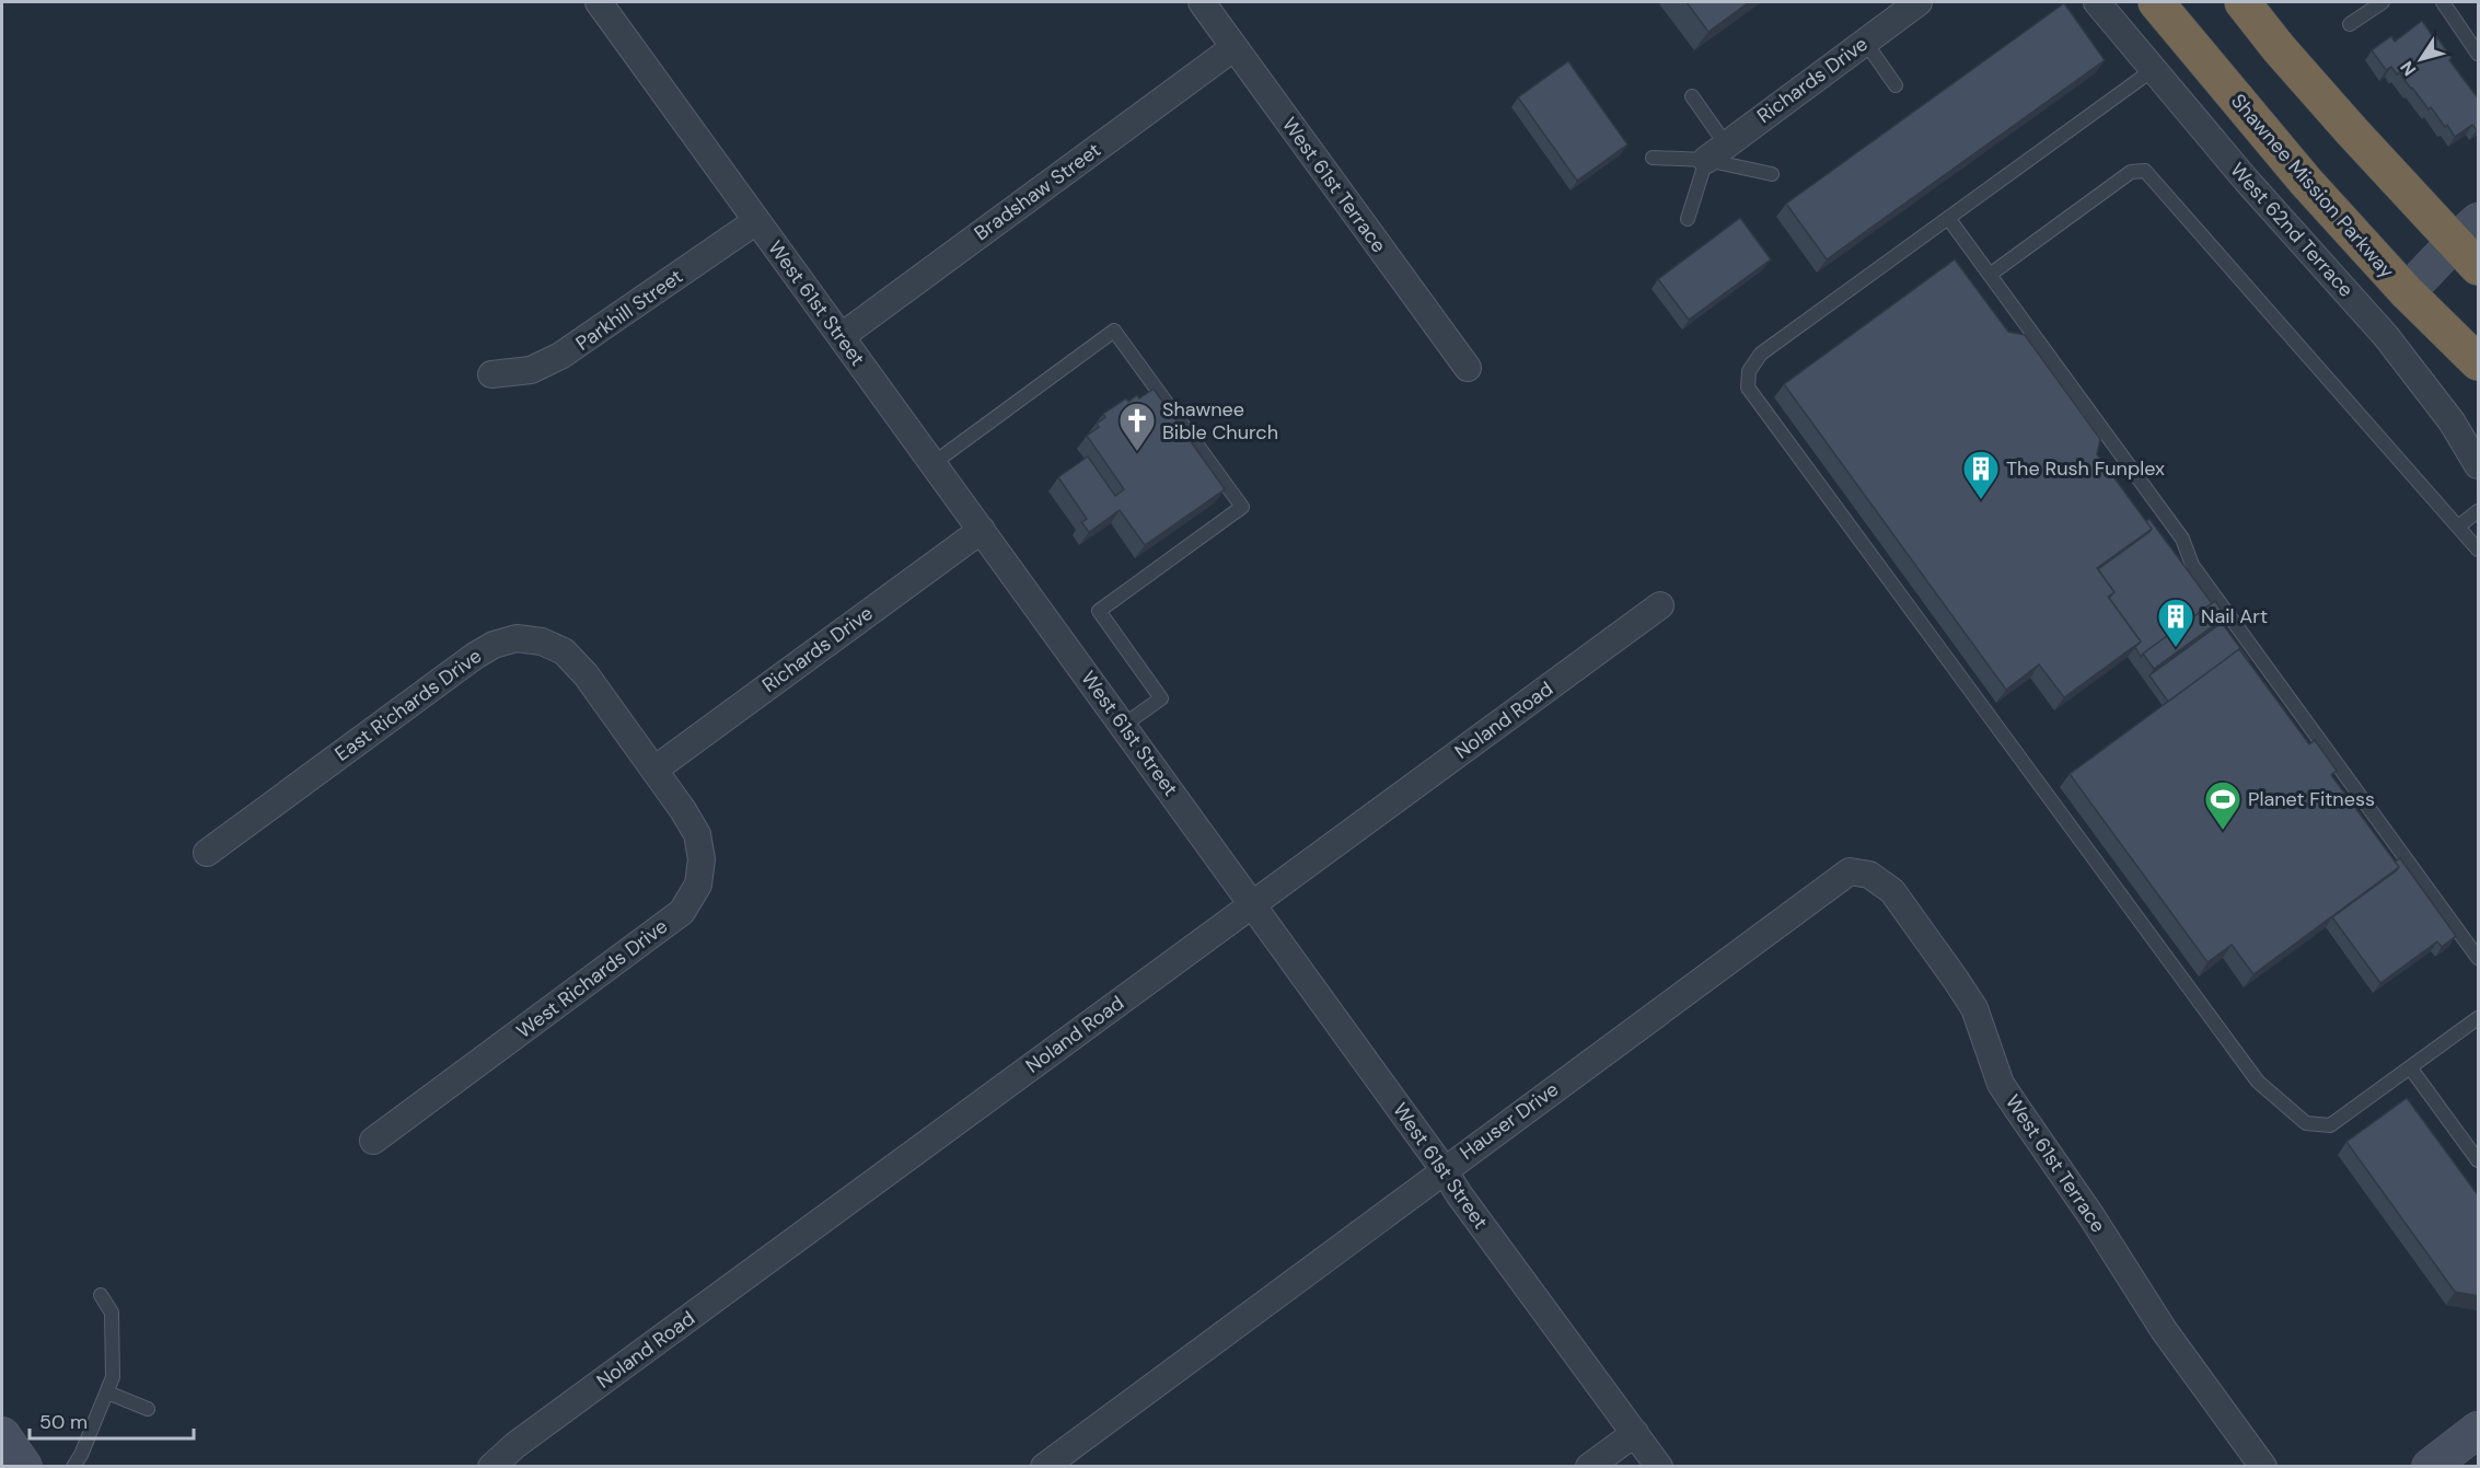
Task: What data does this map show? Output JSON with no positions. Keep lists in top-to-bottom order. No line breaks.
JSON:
{"streets":{"highway":["Shawnee Mission Parkway"],"street":["Richards Drive","West 61st Terrace","Bradshaw Street","West 62nd Terrace","West 61st Street","Parkhill Street","East Richards Drive","Noland Road","West Richards Drive","Hauser Drive"]},"crossings":[["Richards Drive","West 61st Street"],["Richards Drive","East Richards Drive"],["Richards Drive","West Richards Drive"],["West 61st Terrace","Bradshaw Street"],["West 61st Terrace","Hauser Drive"],["Bradshaw Street","West 61st Street"],["West 61st Street","Parkhill Street"],["West 61st Street","Noland Road"],["West 61st Street","Hauser Drive"],["East Richards Drive","West Richards Drive"]],"places":{"church":["Shawnee Bible Church"],"building":["The Rush Funplex","Nail Art"],"sports":["Planet Fitness"]},"scale_bar":"50 m","north":"bottom left"}
